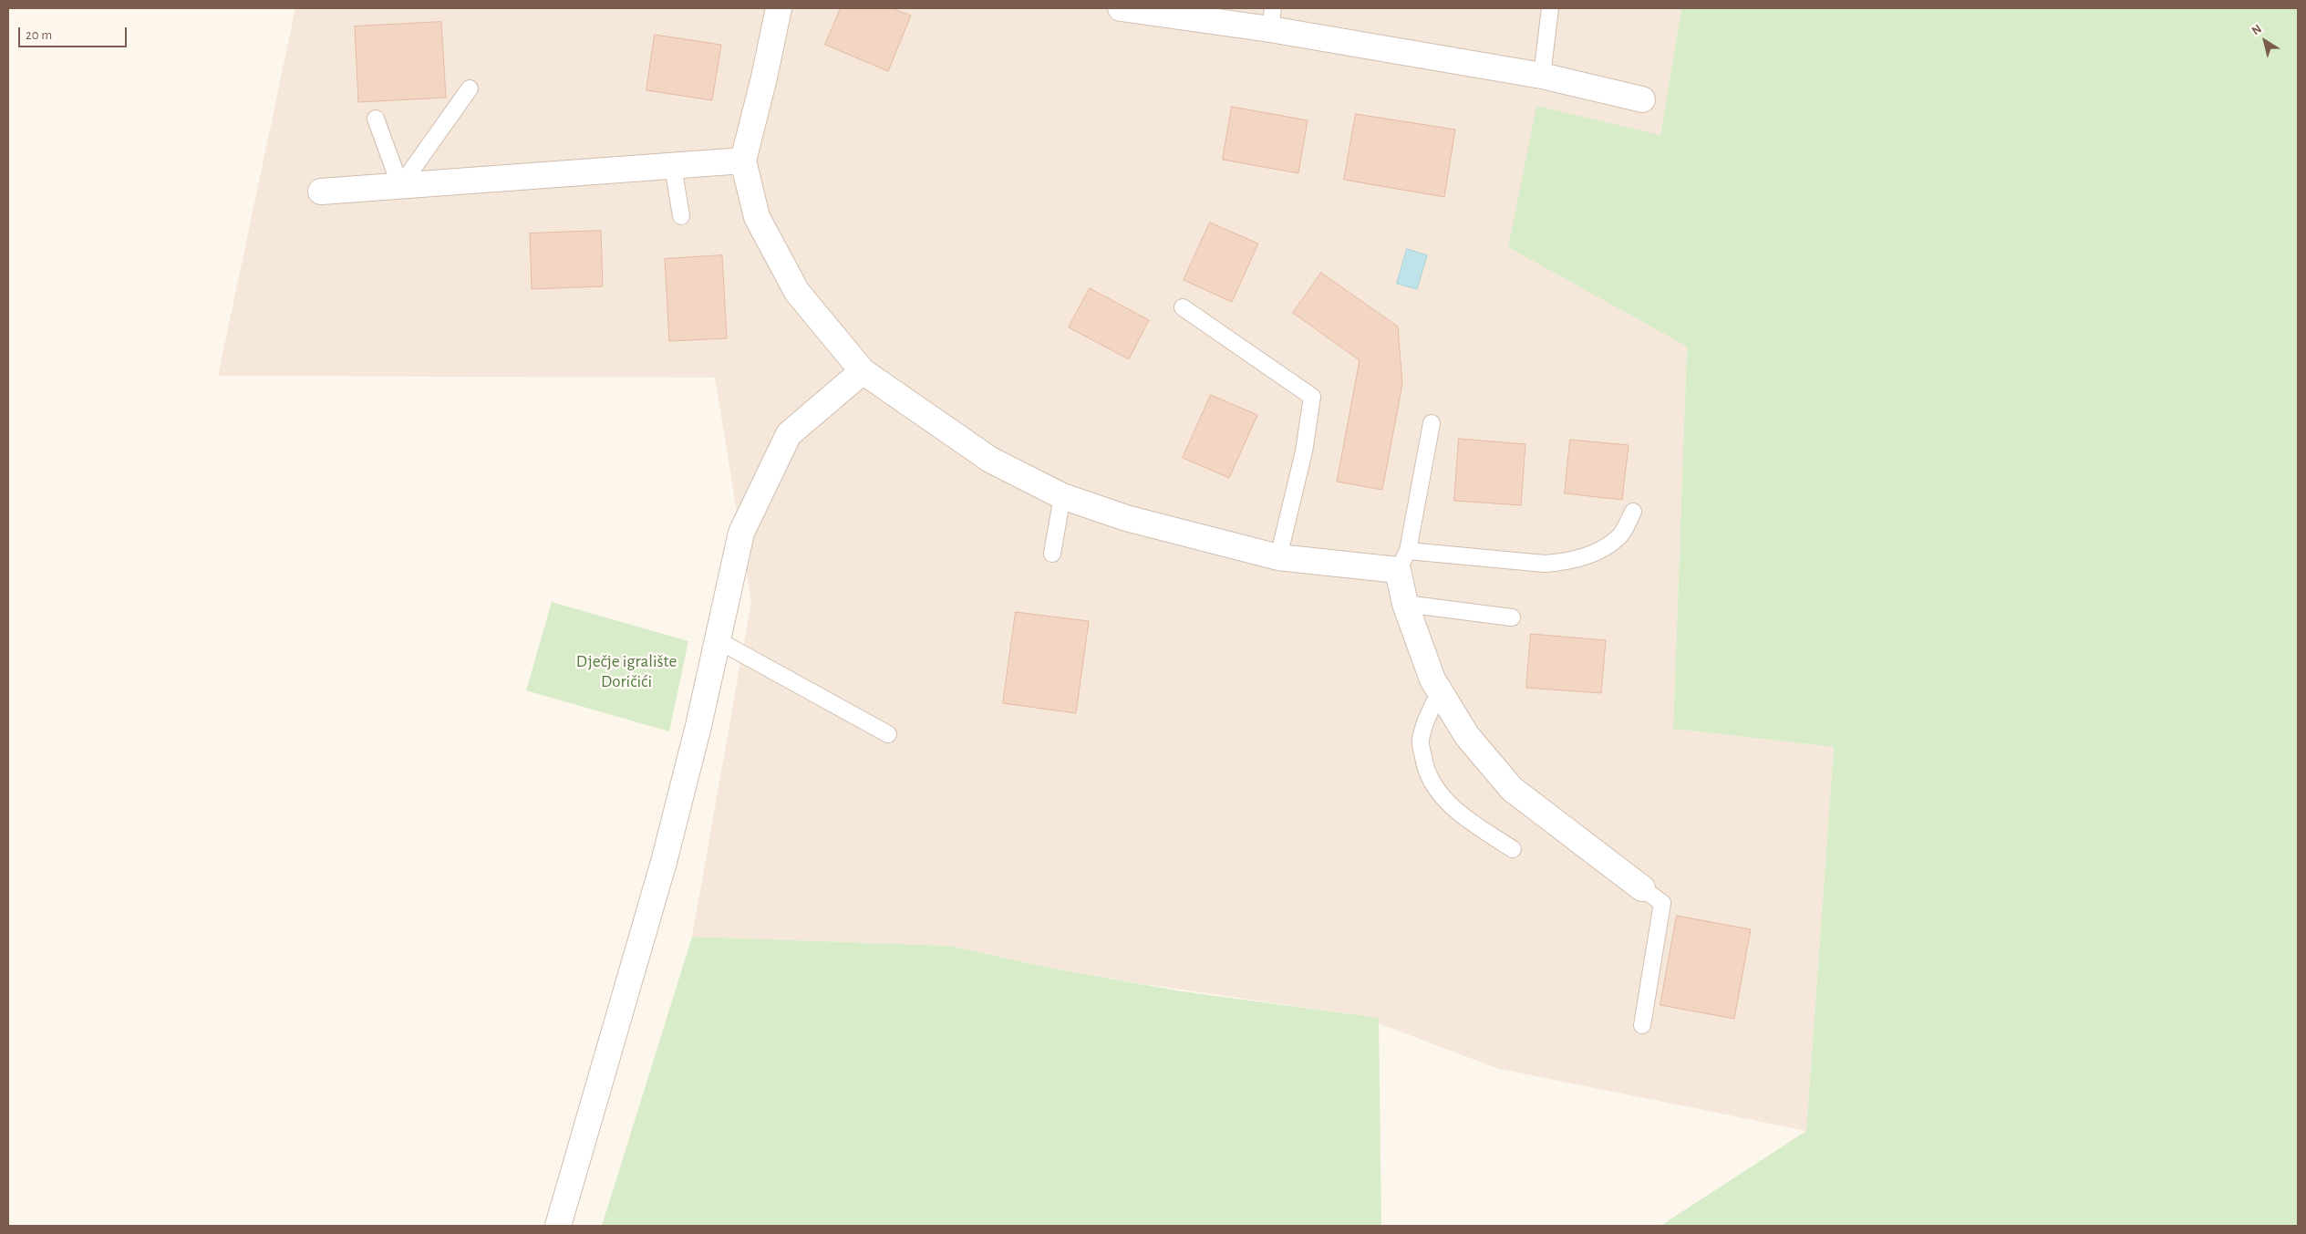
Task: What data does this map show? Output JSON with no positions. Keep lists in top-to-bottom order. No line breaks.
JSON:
{"parks":["Dječje igralište Doričići"],"scale_bar":"20 m","north":"top left"}
